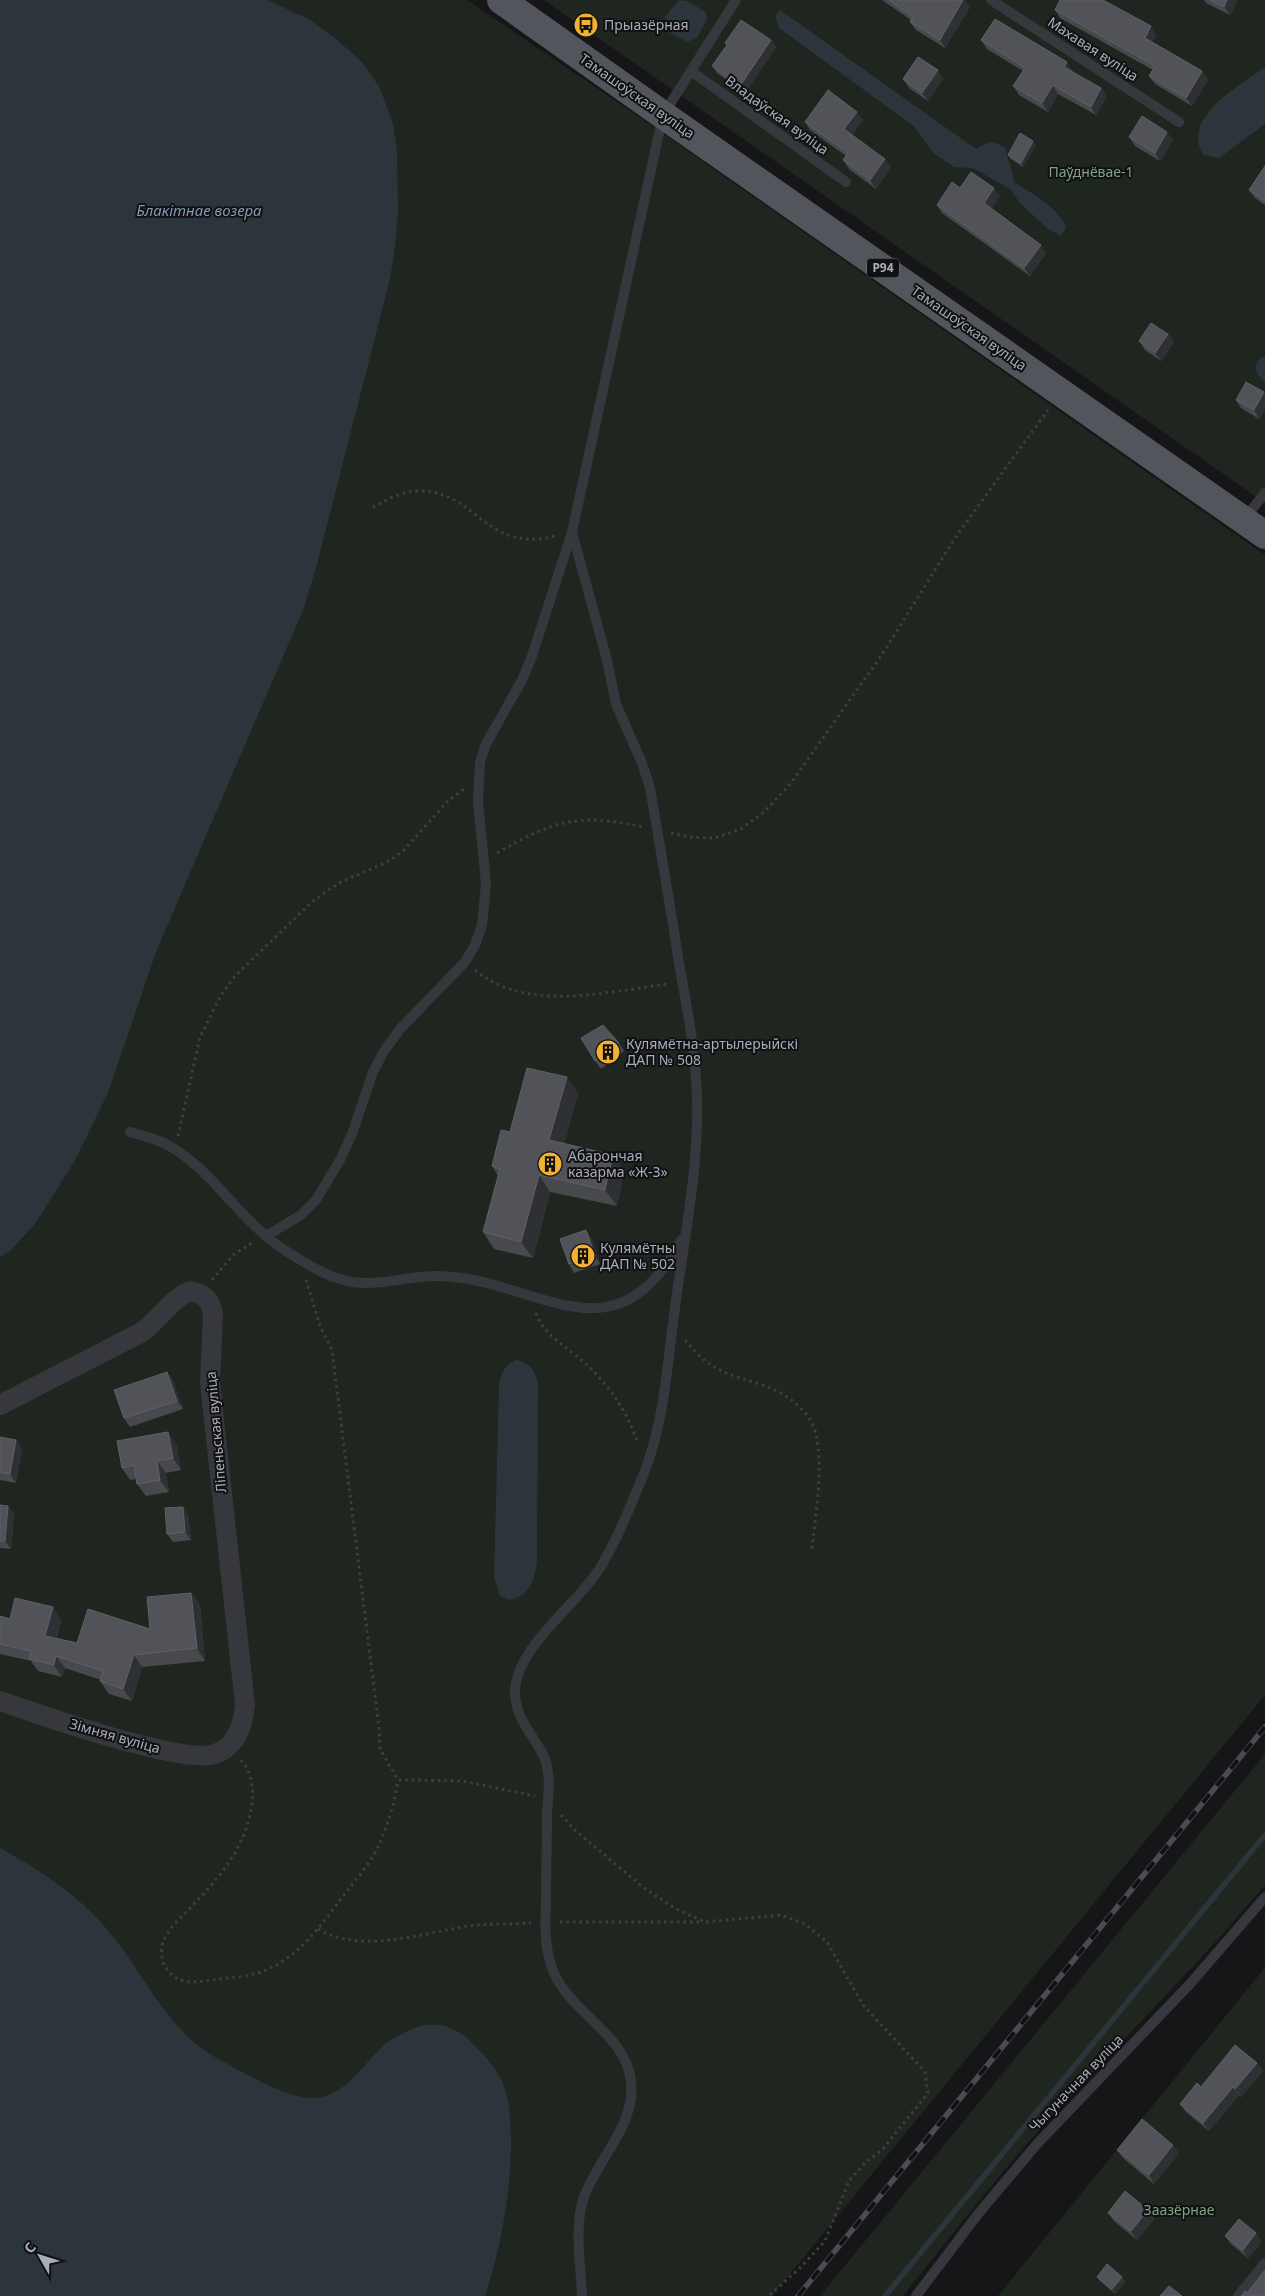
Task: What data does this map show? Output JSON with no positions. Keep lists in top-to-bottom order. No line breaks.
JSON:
{"streets":{"main road":["Тамашоўская вуліца","Р94"],"street":["Ліпеньская вуліца","Зімняя вуліца"],"lane":["Махавая вуліца","Владаўская вуліца","Чыгуначная вуліца"]},"crossings":[["Ліпеньская вуліца","Зімняя вуліца"]],"water":["Блакітнае возера"],"parks":["Паўднёвае-1","Заазёрнае"],"places":{"bus stop":["Прыазёрная"],"building":["Кулямётна-артылерыйскі ДАП № 508","Абарончая казарма «Ж-З»","Кулямётны ДАП № 502"]},"north":"top left"}
